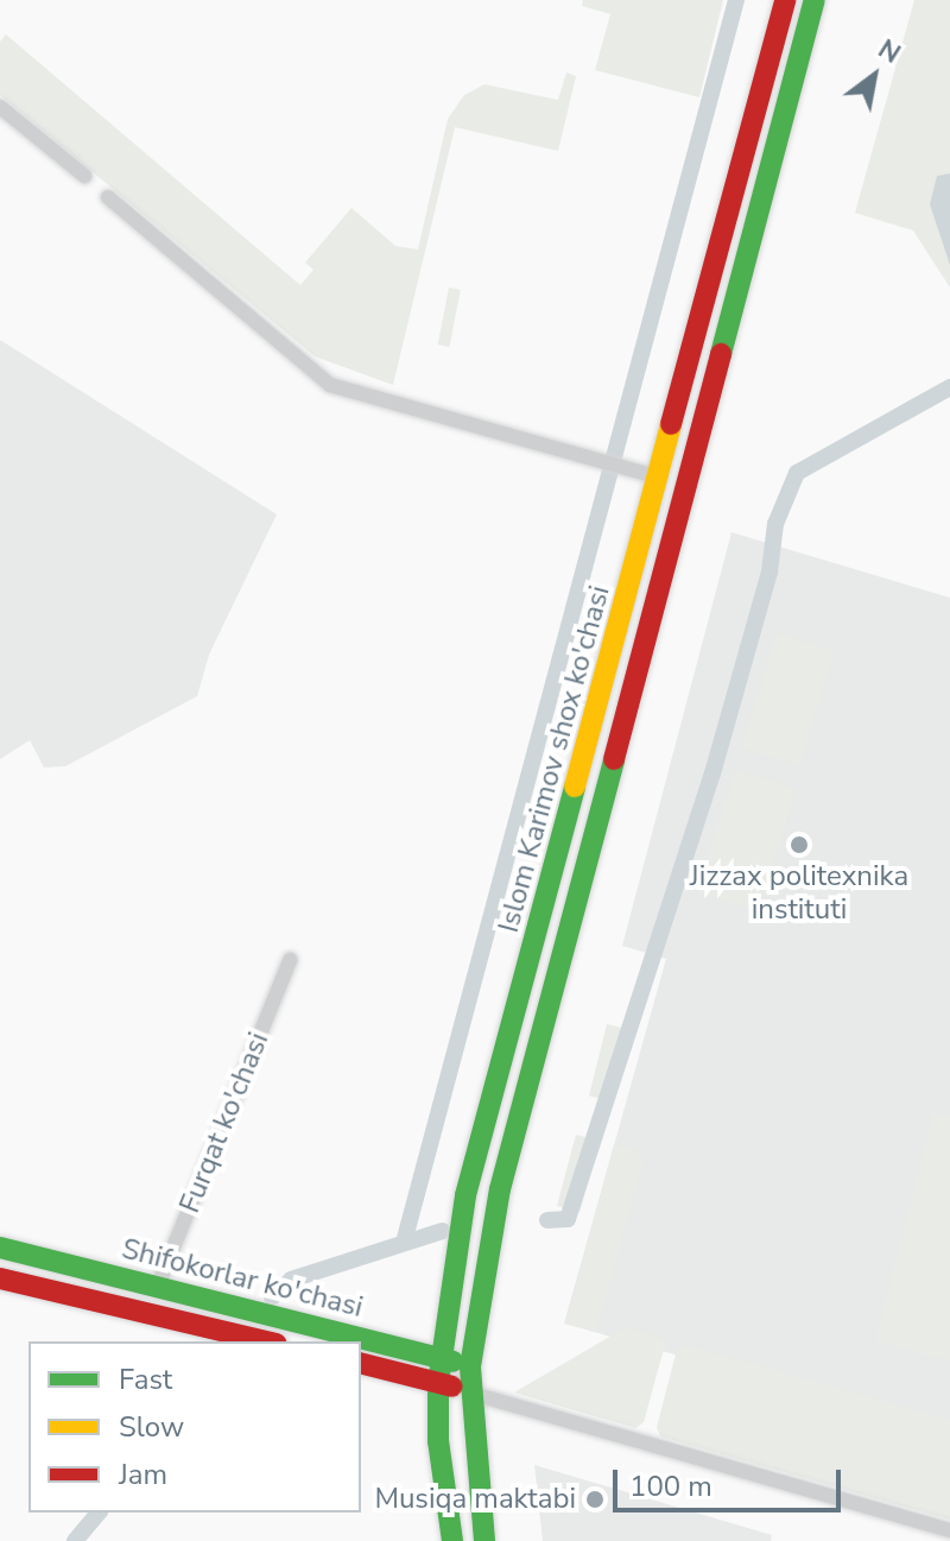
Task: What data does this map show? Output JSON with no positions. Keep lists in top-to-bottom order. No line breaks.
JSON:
{"streets":{"main road":["Islom Karimov shox ko'chasi","Shifokorlar ko'chasi"],"street":["Furqat ko'chasi"]},"crossings":[["Islom Karimov shox ko'chasi","Shifokorlar ko'chasi"],["Furqat ko'chasi","Shifokorlar ko'chasi"]],"places":["Jizzax politexnika instituti","Musiqa maktabi"],"legend":["Fast","Slow","Jam"],"scale_bar":"100 m","north":"top right"}
